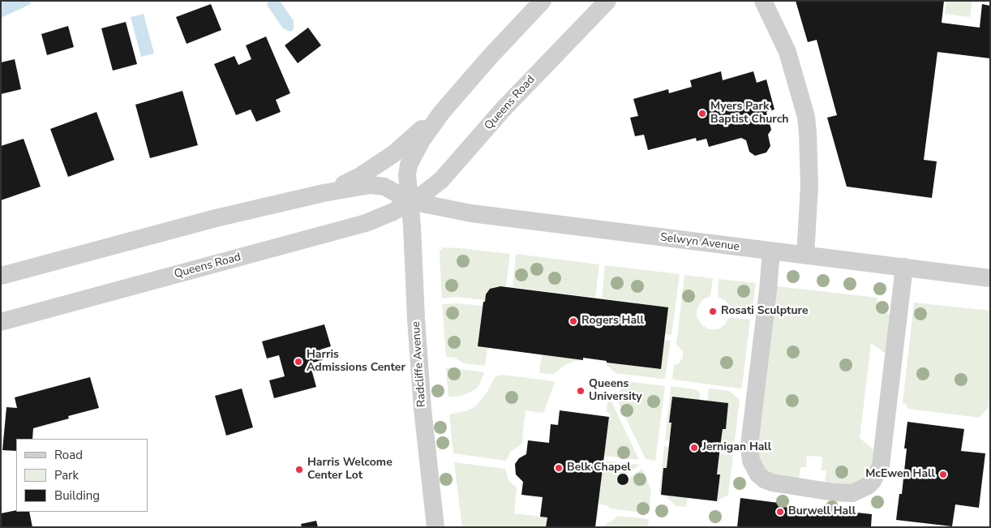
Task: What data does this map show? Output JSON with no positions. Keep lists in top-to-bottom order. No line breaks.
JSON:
{"streets":{"street":["Queens Road","Selwyn Avenue","Radcliffe Avenue"]},"crossings":[["Queens Road","Selwyn Avenue"],["Queens Road","Radcliffe Avenue"],["Selwyn Avenue","Radcliffe Avenue"]],"places":["Myers Park Baptist Church","Rosati Sculpture","Rogers Hall","Harris Admissions Center","Queens University","Jernigan Hall","Belk Chapel","Harris Welcome Center Lot","McEwen Hall","Burwell Hall"],"legend":["Road","Park","Building"]}
